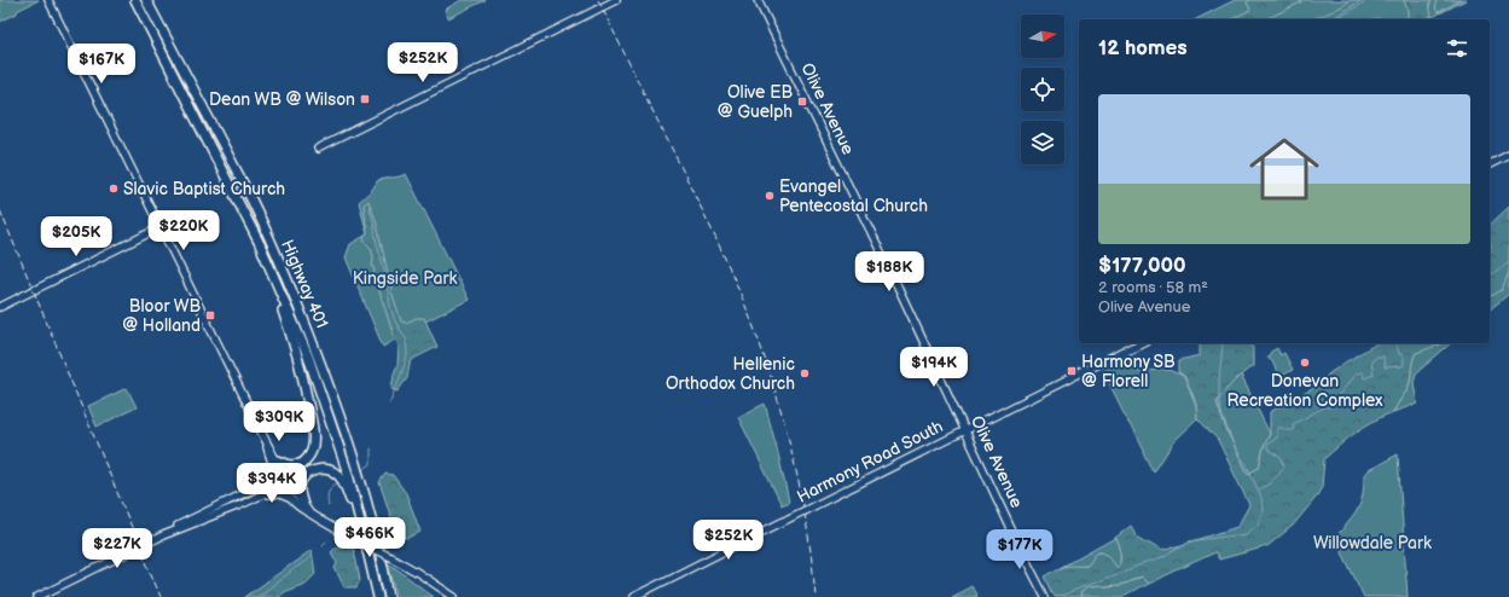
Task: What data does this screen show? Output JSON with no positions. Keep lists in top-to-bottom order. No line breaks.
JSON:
{"streets":{"highway":["Highway 401"],"main road":["Olive Avenue","Harmony Road South"]},"crossings":[["Olive Avenue","Harmony Road South"]],"parks":["Kingside Park","Willowdale Park"],"places":{"transit":["Dean WB @ Wilson","Olive EB @ Guelph","Bloor WB @ Holland","Harmony SB @ Florell"],"other":["Slavic Baptist Church","Evangel Pentecostal Church","Donevan Recreation Complex","Hellenic Orthodox Church"]},"north":"right","page":{"heading":"12 homes","price":["$252K","$167K","$220K","$205K","$188K","$194K","$309K","$394K","$466K","$252K","$227K","$177K"],"list":[{"name":"$177,000","note":"2 rooms · 58 m² · Olive Avenue"}]}}
